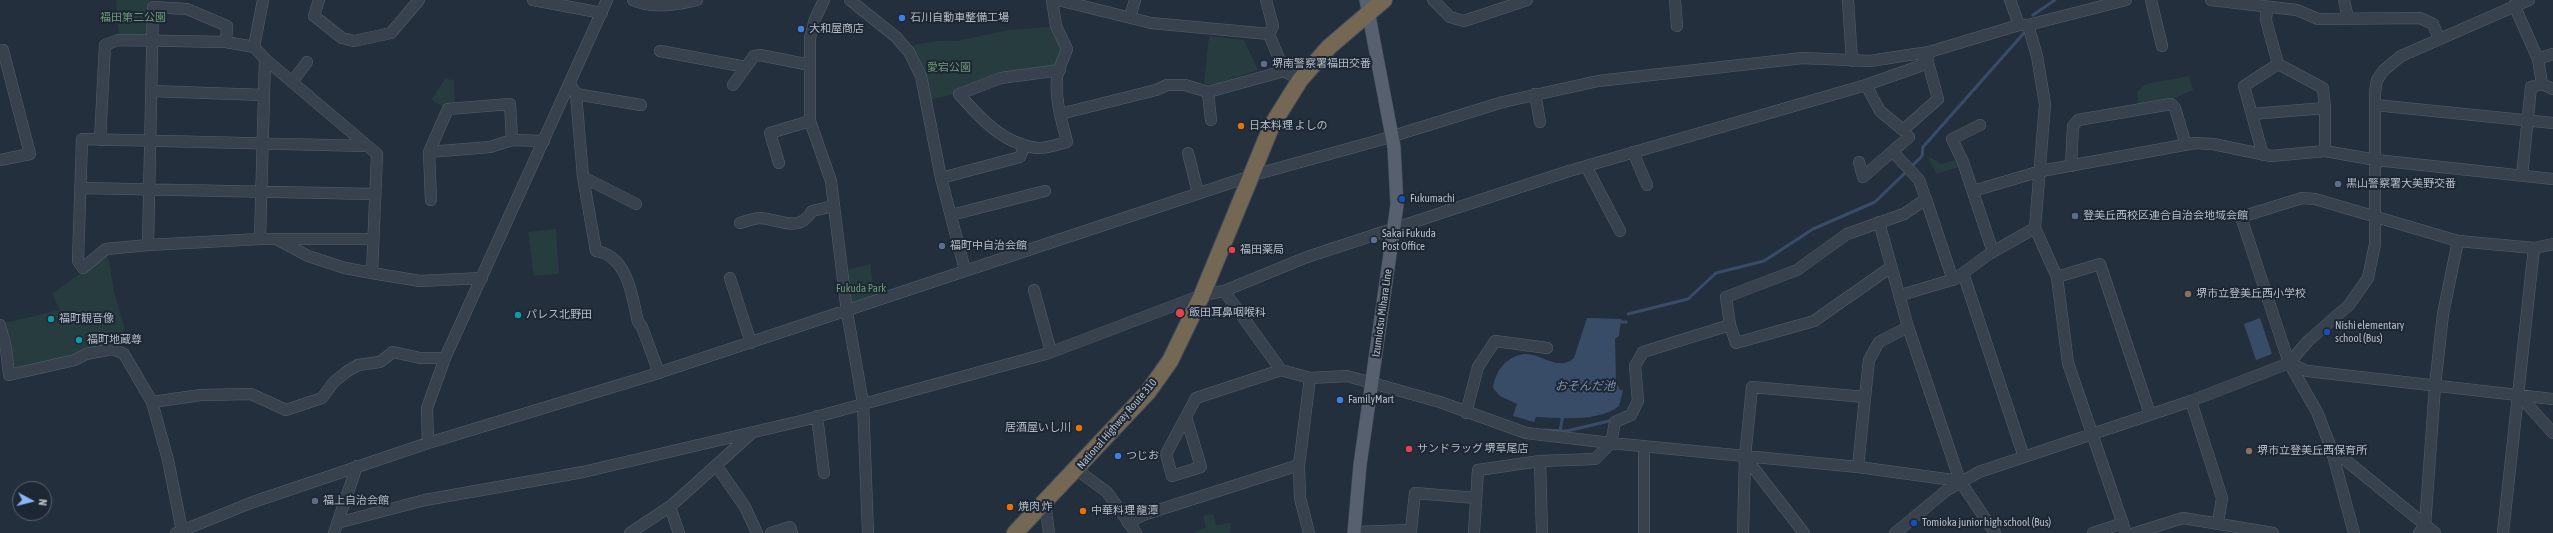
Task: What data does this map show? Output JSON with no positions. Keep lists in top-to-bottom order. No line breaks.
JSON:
{"streets":{"highway":["National Highway Route 310"],"main road":["Izumiotsu Mihara Line"]},"crossings":[["Izumiotsu Mihara Line","National Highway Route 310"]],"water":["おそんだ池"],"parks":["福田第二公園","愛宕公園","Fukuda Park"],"places":["石川自動車整備工場","大和屋商店","堺南警察署福田交番","日本料理 よしの","黒山警察署大美野交番","Fukumachi","登美丘西校区連合自治会地域会館","Sakai Fukuda Post Office","福町中自治会館","福田薬局","堺市立登美丘西小学校","飯田耳鼻咽喉科","パレス北野田","福町観音像","Nishi elementary school (Bus)","福町地蔵尊","FamilyMart","居酒屋いし川","サンドラッグ 堺草尾店","堺市立登美丘西保育所","つじお","福上自治会館","焼肉 炸","中華料理 龍潭","Tomioka junior high school (Bus)"],"north":"right"}
